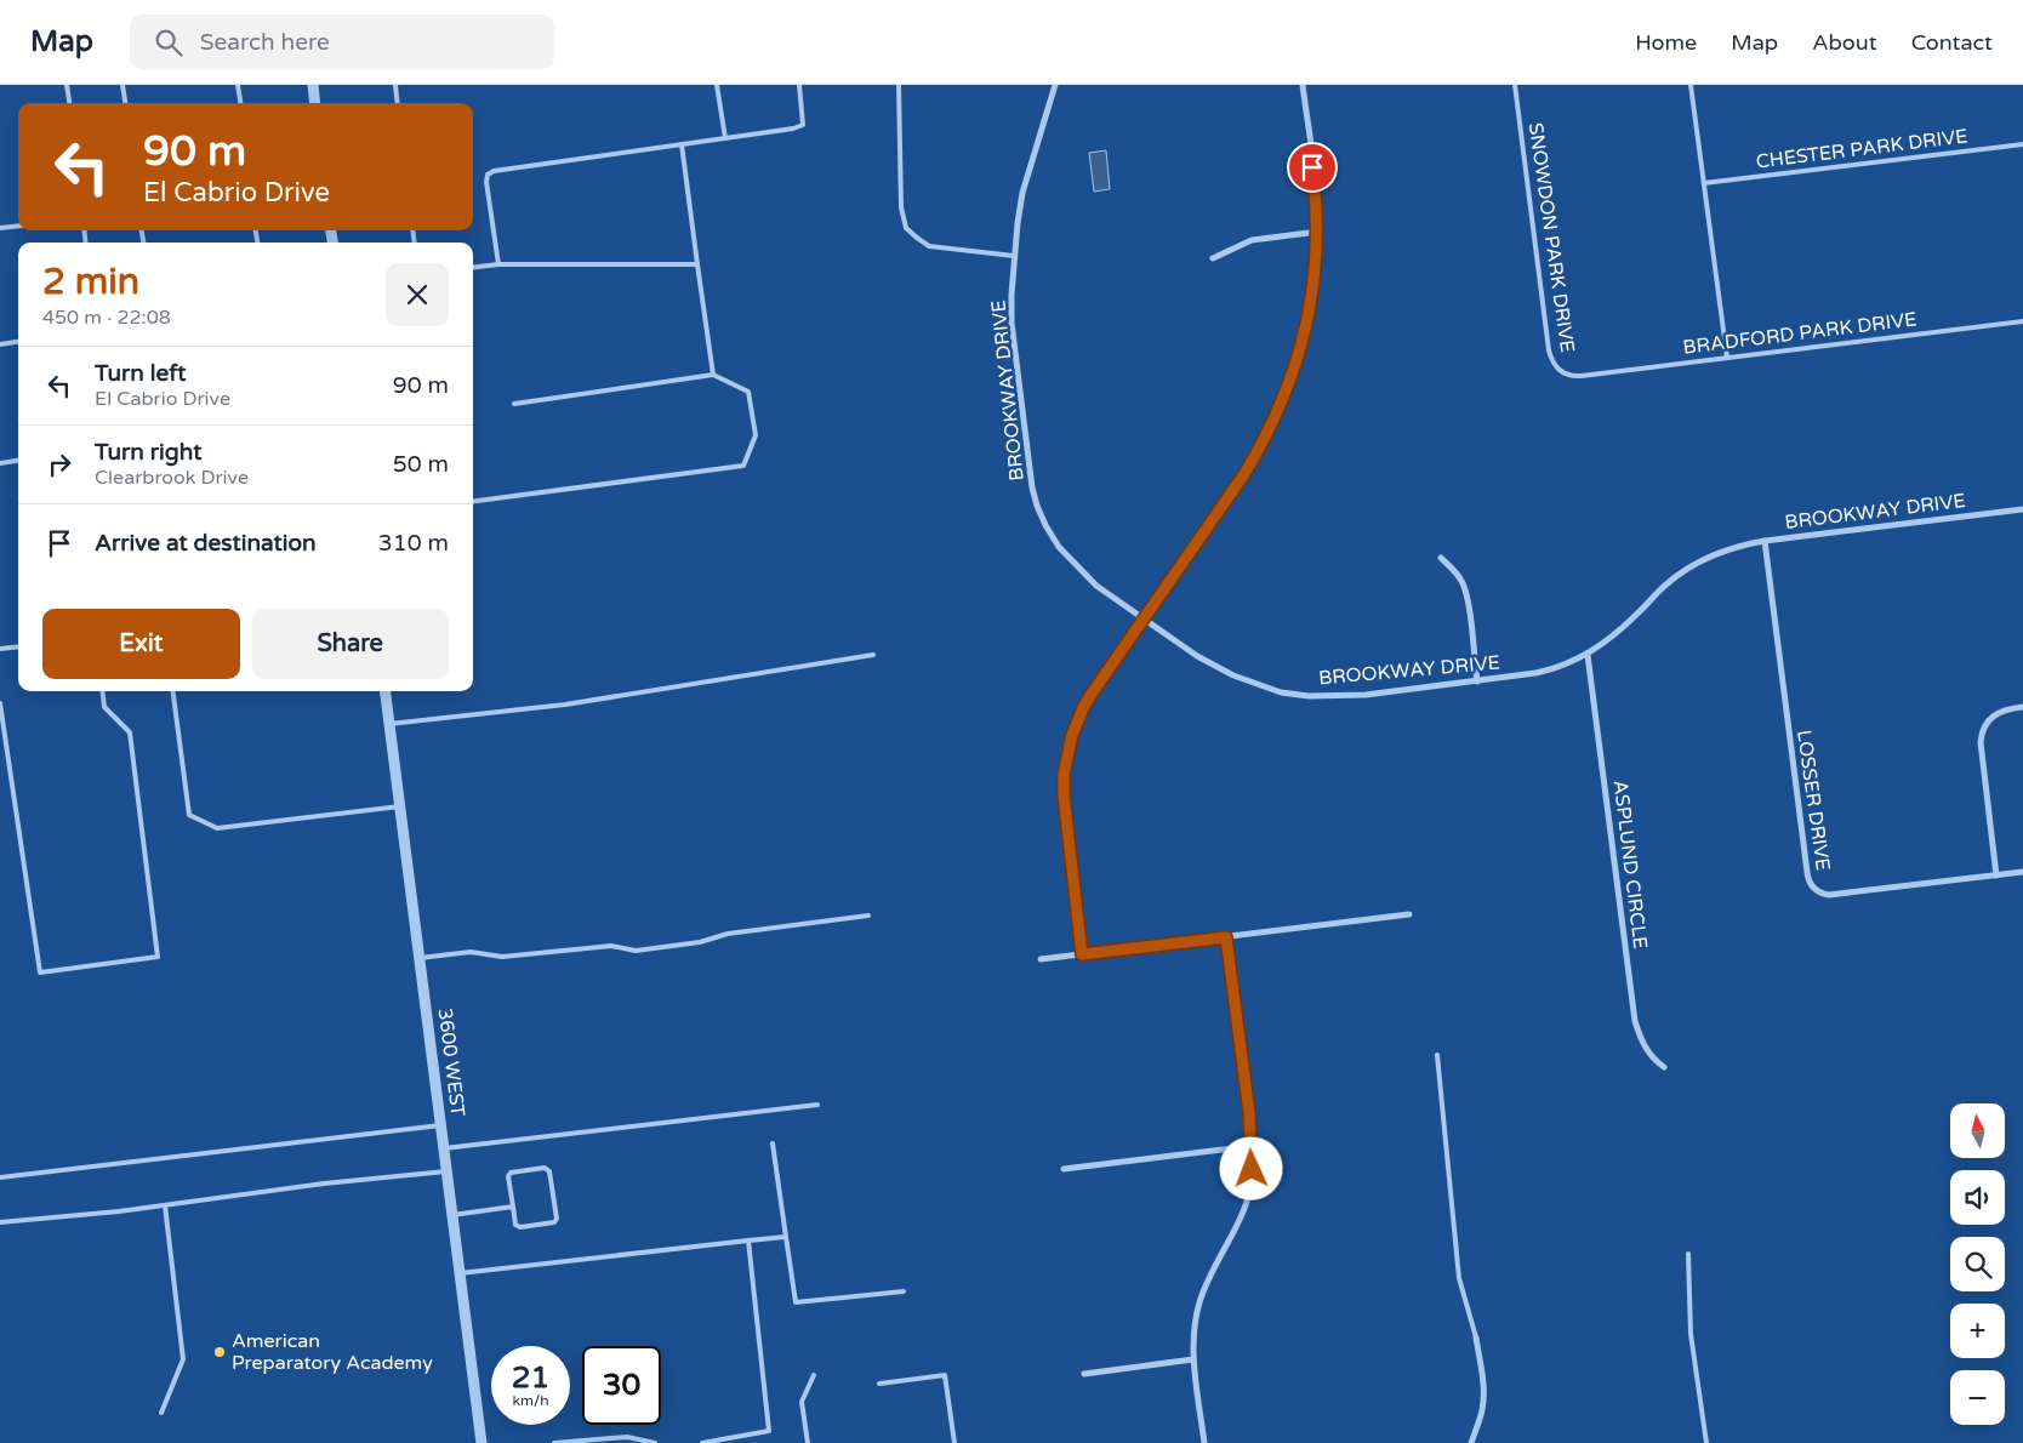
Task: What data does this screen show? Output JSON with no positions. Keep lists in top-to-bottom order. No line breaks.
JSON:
{"streets":{"street":["BROOKWAY DRIVE","LOSSER DRIVE","ASPLUND CIRCLE","3600 WEST"],"lane":["CHESTER PARK DRIVE","SNOWDON PARK DRIVE","BRADFORD PARK DRIVE"]},"crossings":[["SNOWDON PARK DRIVE","BRADFORD PARK DRIVE"],["BROOKWAY DRIVE","LOSSER DRIVE"],["BROOKWAY DRIVE","ASPLUND CIRCLE"]],"places":["American Preparatory Academy"],"north":"top","page":{"header":"Map","search":"Search here","nav":["Home","Map","About","Contact"],"turn":["90 m","El Cabrio Drive"],"heading":["2 min","450 m · 22:08"],"list":[{"name":"Turn left","note":"El Cabrio Drive","value":"90 m"},{"name":"Turn right","note":"Clearbrook Drive","value":"50 m"},{"name":"Arrive at destination","value":"310 m"}],"buttons":["Exit","Share"],"map_buttons":["+","−"],"speed":"21 km/h","limit":"30"}}
